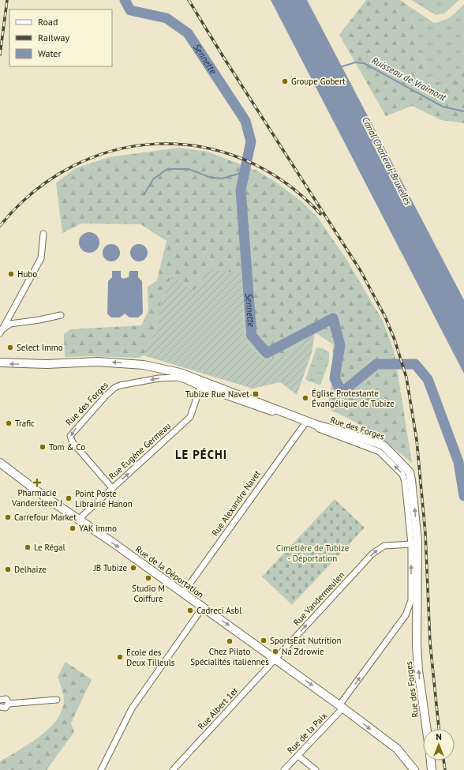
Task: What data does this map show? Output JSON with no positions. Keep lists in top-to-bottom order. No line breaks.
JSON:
{"streets":{"main road":["Rue des Forges","Rue de la Déportation"],"street":["Rue Eugène Germeau","Rue Alexandre Navet","Rue Vandermeulen","Rue Albert 1er","Rue de la Paix"]},"crossings":[["Rue des Forges","Rue Eugène Germeau"],["Rue des Forges","Rue Alexandre Navet"],["Rue des Forges","Rue de la Déportation"],["Rue des Forges","Rue Vandermeulen"],["Rue des Forges","Rue de la Paix"],["Rue Eugène Germeau","Rue de la Déportation"],["Rue Alexandre Navet","Rue de la Déportation"],["Rue de la Déportation","Rue Vandermeulen"],["Rue de la Déportation","Rue Albert 1er"],["Rue de la Déportation","Rue de la Paix"],["Rue Vandermeulen","Rue Albert 1er"]],"one_way":["Rue Eugène Germeau","Rue de la Déportation","Rue Vandermeulen"],"districts":["LE PÉCHI"],"water":["Sennette","Ruisseau de Vraimont","Canal Charleroi-Bruxelles"],"parks":["Cimetière de Tubize - Déportation"],"places":{"other":["Groupe Gobert","Hubo","Select Immo","Église Protestante Évangélique de Tubize","Trafic","Tom & Co","Point Poste Librairie Hanon","Carrefour Market","YAK immo","Le Régal","JB Tubize","Delhaize","Studio M Coiffure","Cadreci Asbl","SportsEat Nutrition","Chez Pilato Spécialités italiennes","Na Zdrowie","École des Deux Tilleuls"],"transit":["Tubize Rue Navet"],"health":["Pharmacie Vandersteen J"]},"legend":["Road","Railway","Water"],"north":"top"}
